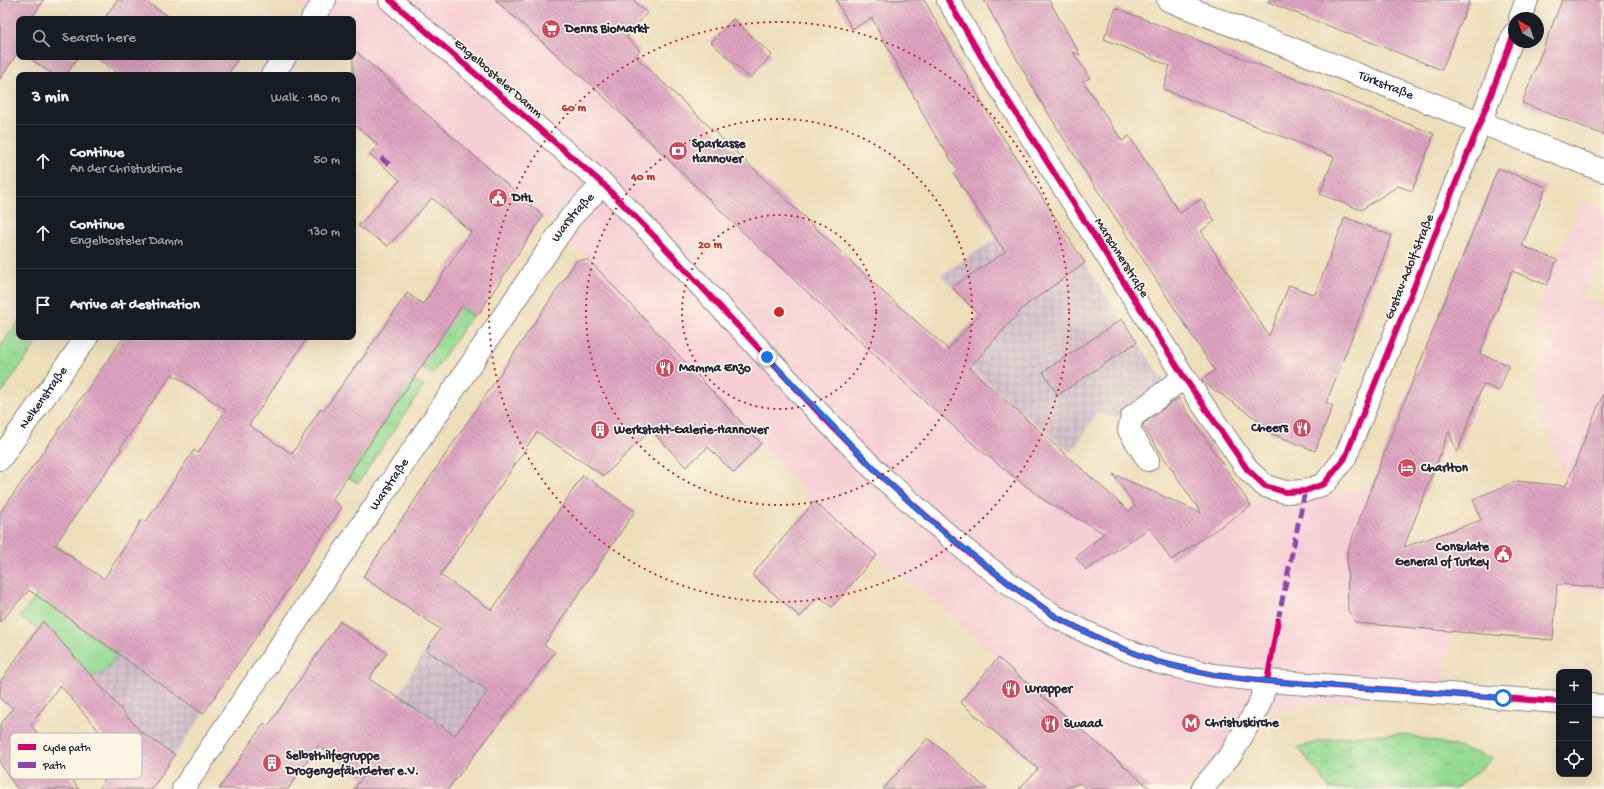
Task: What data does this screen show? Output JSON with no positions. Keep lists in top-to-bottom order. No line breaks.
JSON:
{"streets":{"street":["Engelbosteler Damm","Türkstraße","Warstraße","Marschnerstraße","Gustav-Adolf-Straße","Nelkenstraße"]},"crossings":[["Engelbosteler Damm","Warstraße"],["Türkstraße","Gustav-Adolf-Straße"],["Marschnerstraße","Gustav-Adolf-Straße"]],"places":{"supermarket":["Denns BioMarkt"],"bank":["Sparkasse Hannover"],"public building":["DHL","Consulate General of Turkey"],"restaurant":["Mamma Enzo","Cheers","Wrapper","Swaad"],"building":["Werkstatt-Galerie-Hannover","Selbsthilfegruppe Drogengefährdeter e.V."],"hotel":["Charlton"],"metro station":["Christuskirche"]},"legend":["Cycle path","Path"],"north":"top left","page":{"search":"Search here","heading":["3 min","Walk · 180 m"],"list":[["Continue","An der Christuskirche","50 m"],["Continue","Engelbosteler Damm","130 m"],"Arrive at destination"],"map_buttons":["+","−"]},"rings":["60 m","40 m","20 m"]}
